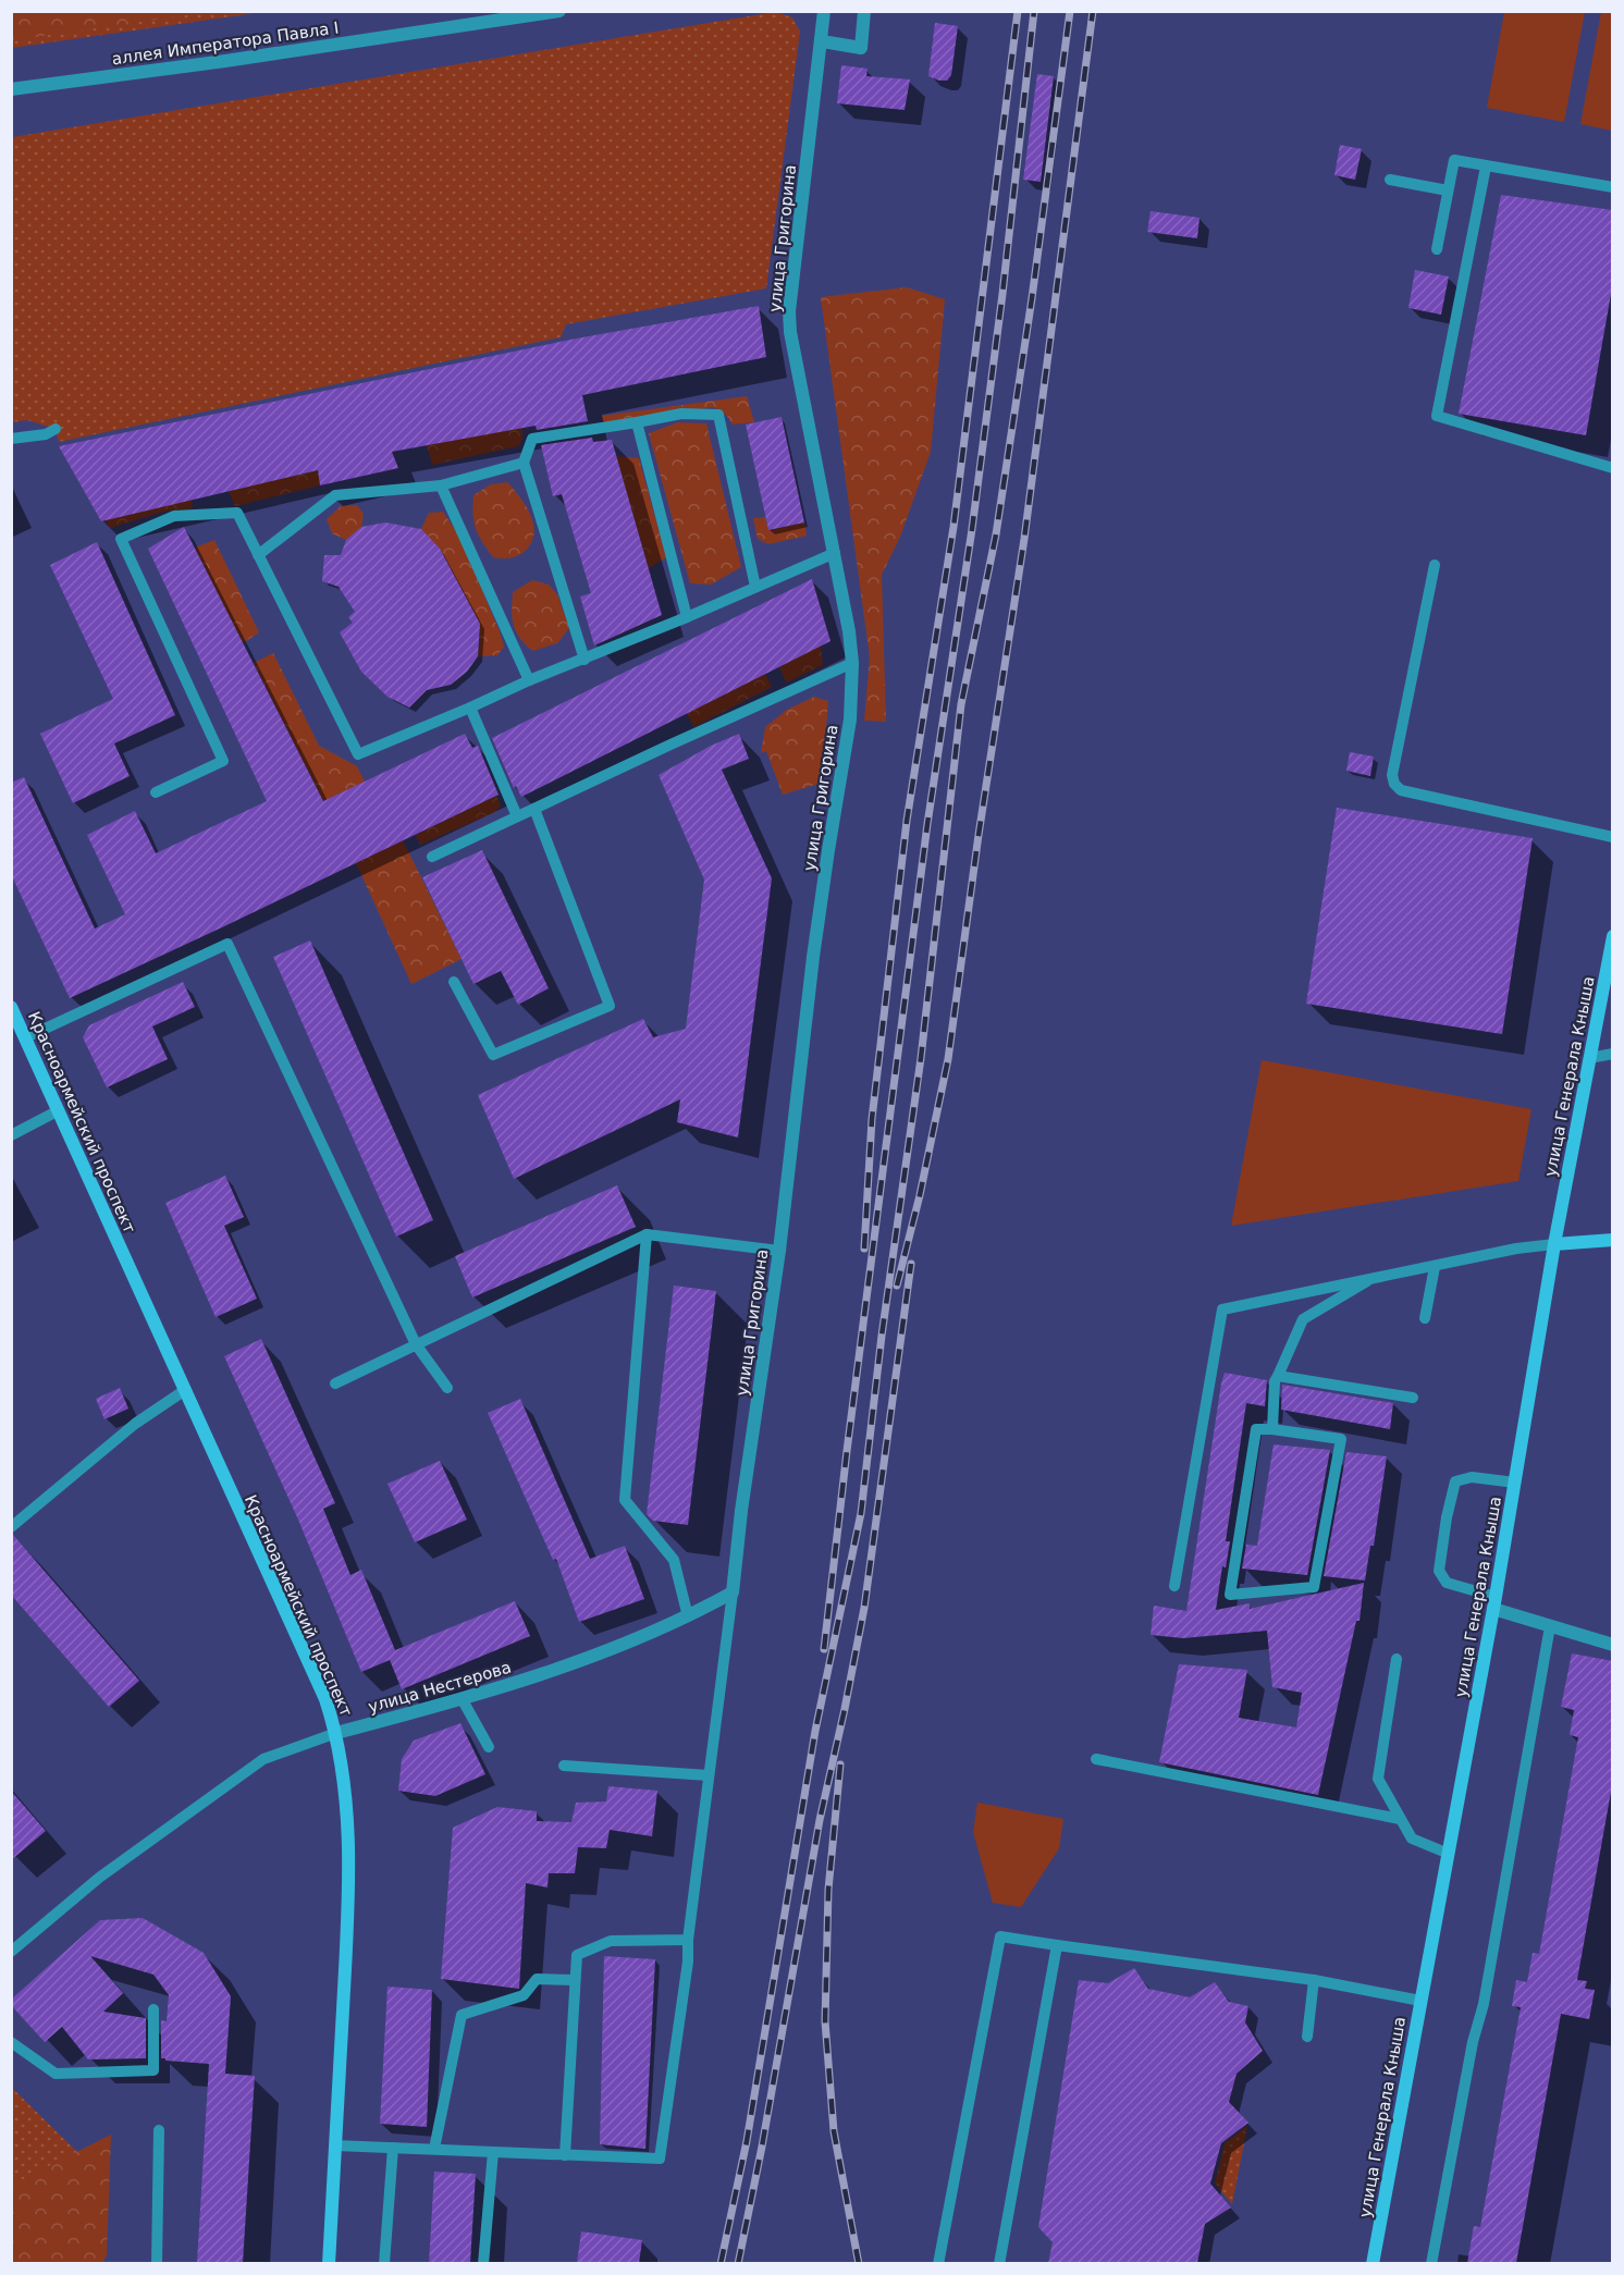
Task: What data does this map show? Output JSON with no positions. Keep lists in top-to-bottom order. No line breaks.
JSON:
{"streets":{"street":["аллея Императора Павла I","улица Григорина","улица Генерала Кныша","Красноармейский проспект","улица Нестерова"]},"crossings":[["улица Григорина","улица Нестерова"],["Красноармейский проспект","улица Нестерова"]]}
